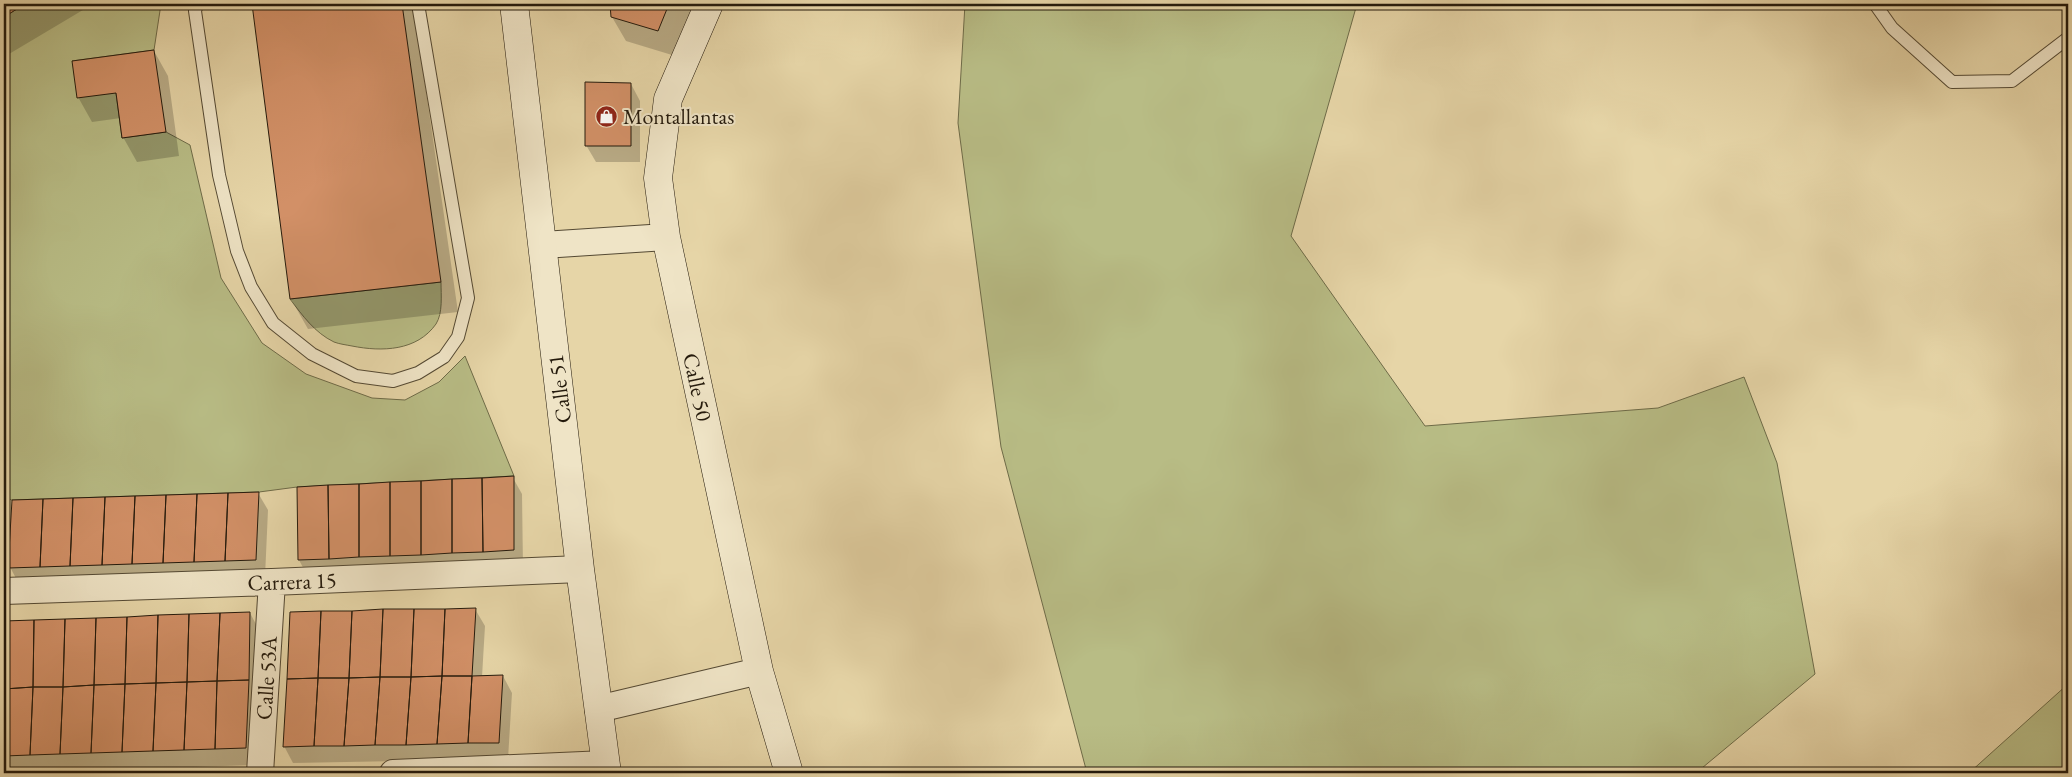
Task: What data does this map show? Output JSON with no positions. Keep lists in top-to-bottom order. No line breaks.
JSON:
{"streets":{"main road":["Calle 50","Calle 51"],"street":["Carrera 15","Calle 53A"]},"crossings":[["Calle 51","Carrera 15"],["Carrera 15","Calle 53A"]],"places":{"shop":["Montallantas"]}}
